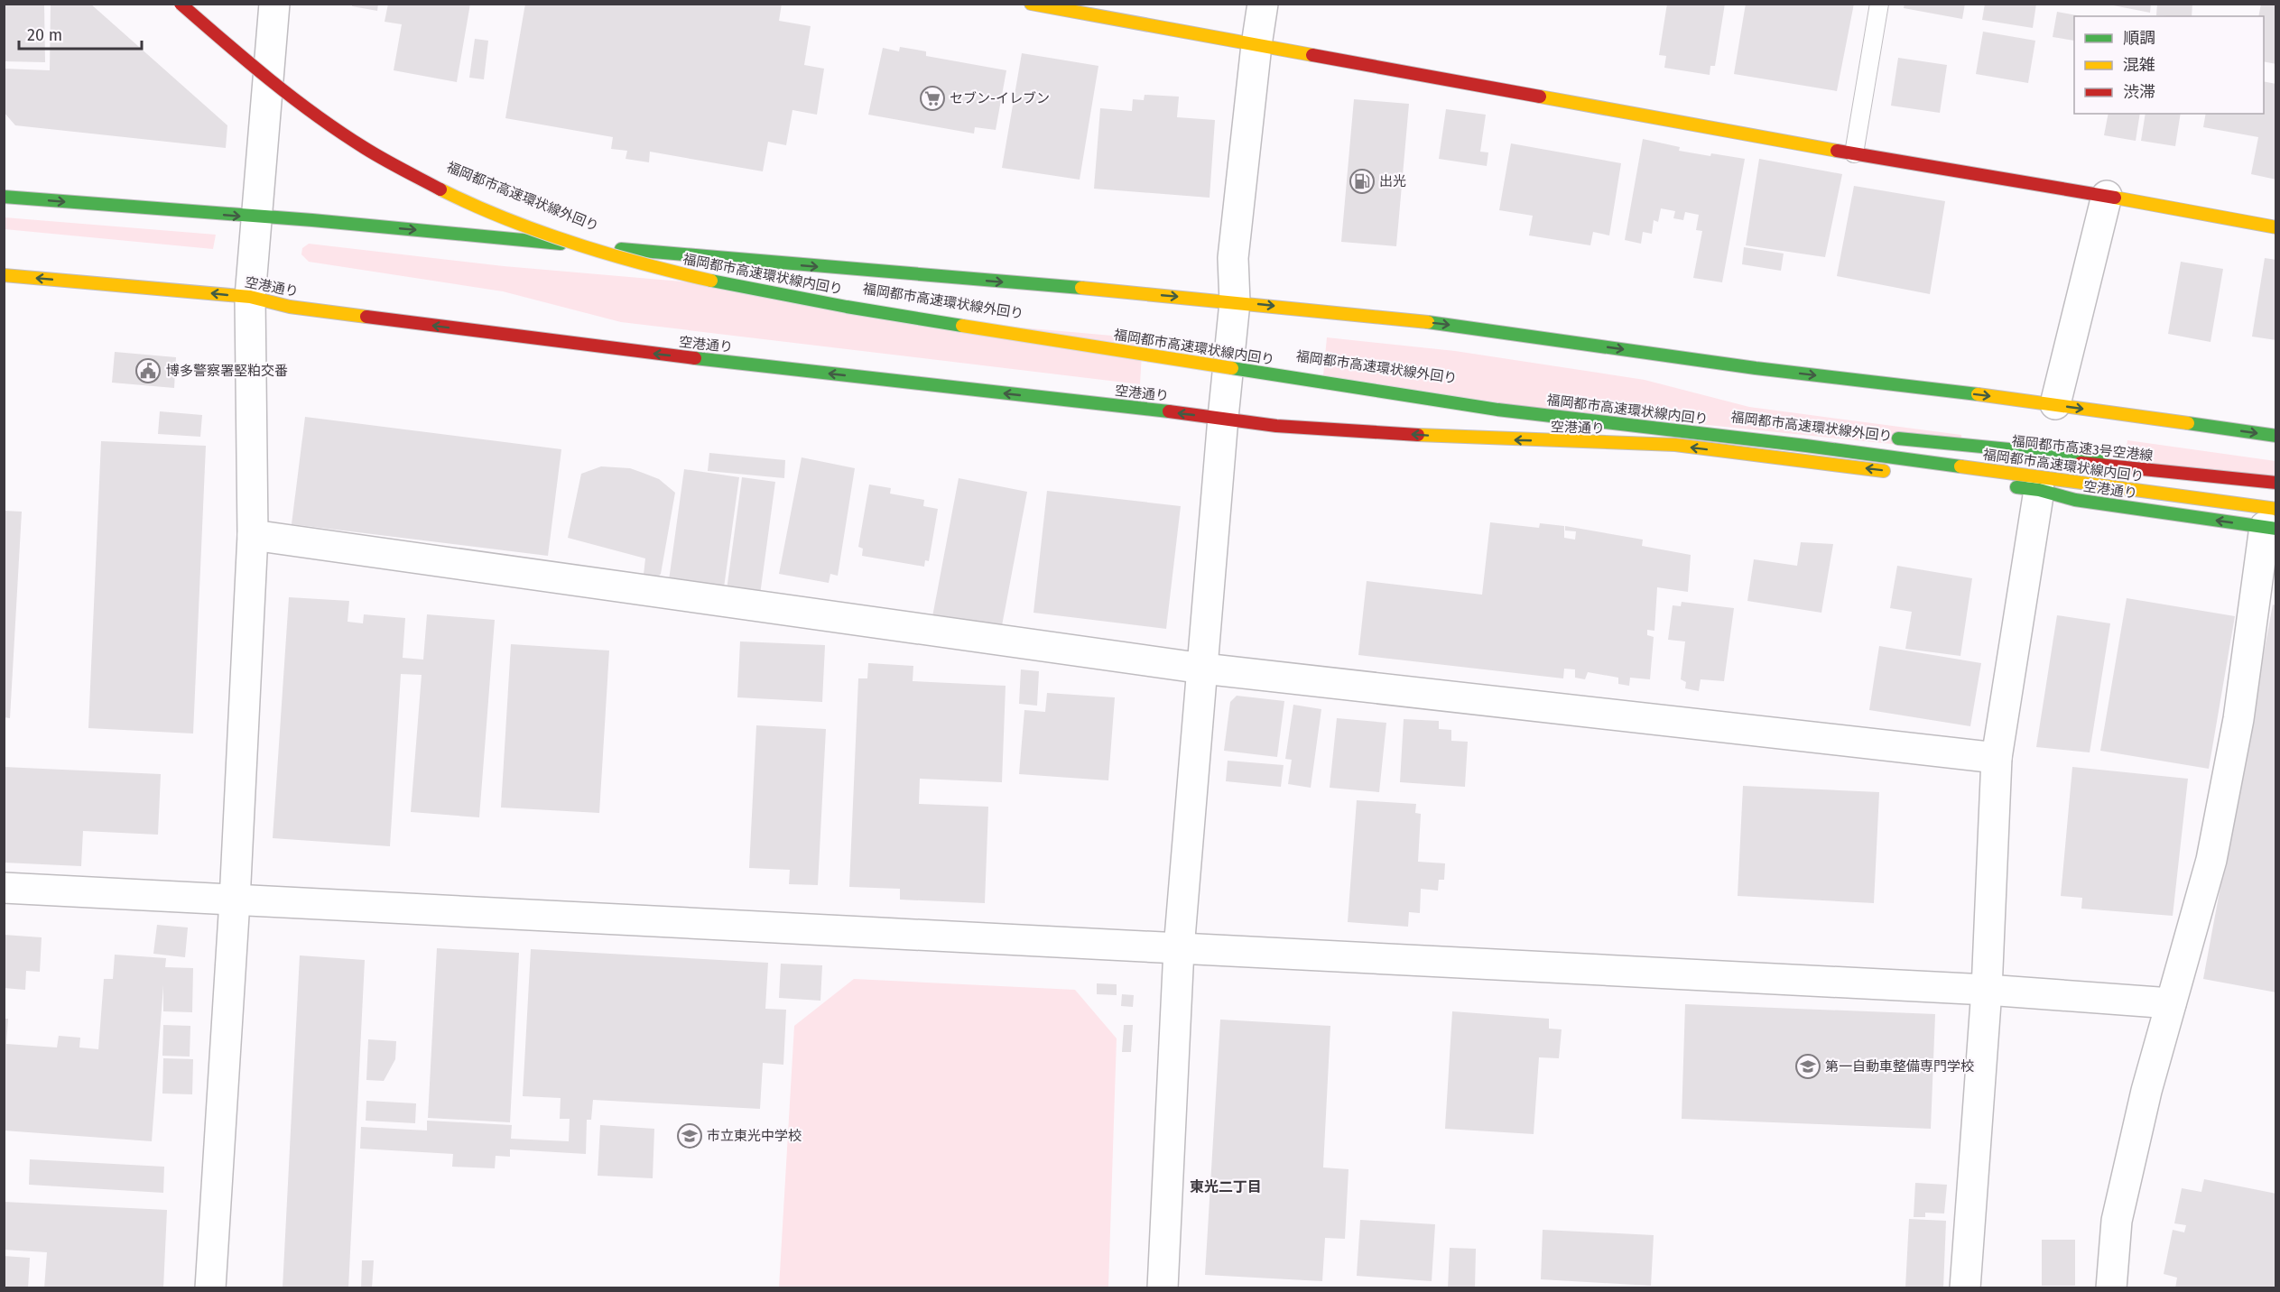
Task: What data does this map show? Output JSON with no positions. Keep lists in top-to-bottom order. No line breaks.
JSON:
{"streets":{"main road":["福岡都市高速環状線外回り","福岡都市高速環状線内回り","空港通り","福岡都市高速3号空港線"]},"crossings":[["福岡都市高速環状線外回り","福岡都市高速環状線内回り"],["福岡都市高速環状線外回り","空港通り"],["福岡都市高速環状線外回り","福岡都市高速3号空港線"],["福岡都市高速環状線内回り","福岡都市高速3号空港線"]],"districts":["東光二丁目"],"places":{"supermarket":["セブン-イレブン"],"fuel station":["出光"],"public building":["博多警察署堅粕交番"],"school or university":["第一自動車整備専門学校","市立東光中学校"]},"legend":["順調","混雑","渋滞"],"scale_bar":"20 m"}
